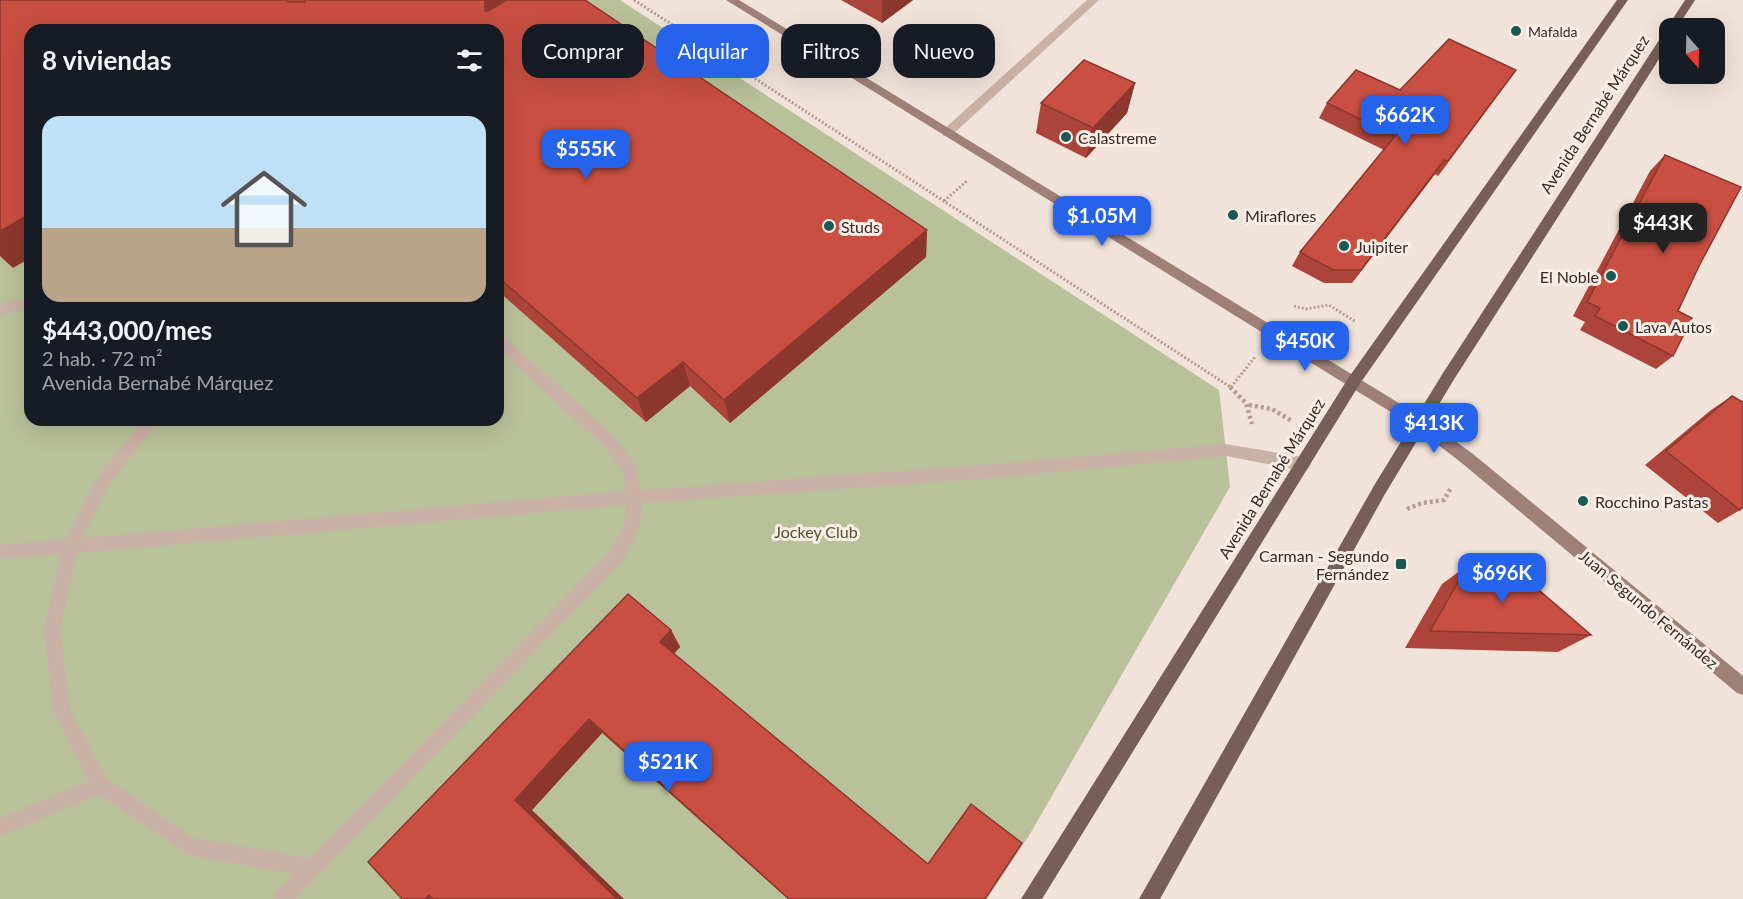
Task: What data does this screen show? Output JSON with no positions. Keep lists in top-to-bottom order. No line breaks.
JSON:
{"streets":{"main road":["Avenida Bernabé Márquez","Juan Segundo Fernández"]},"crossings":[["Avenida Bernabé Márquez","Juan Segundo Fernández"]],"parks":["Jockey Club"],"places":{"other":["Mafalda","Calastreme","Miraflores","Studs","Juipiter","El Noble","Lava Autos","Rocchino Pastas"],"transit":["Carman - Segundo Fernández"]},"north":"bottom","page":{"chip":["Comprar","Alquilar","Filtros","Nuevo"],"heading":"8 viviendas","price":["$662K","$555K","$1.05M","$443K","$450K","$413K","$696K","$521K"],"list":[{"name":"$443,000/mes","note":"2 hab. · 72 m² · Avenida Bernabé Márquez"}]}}
